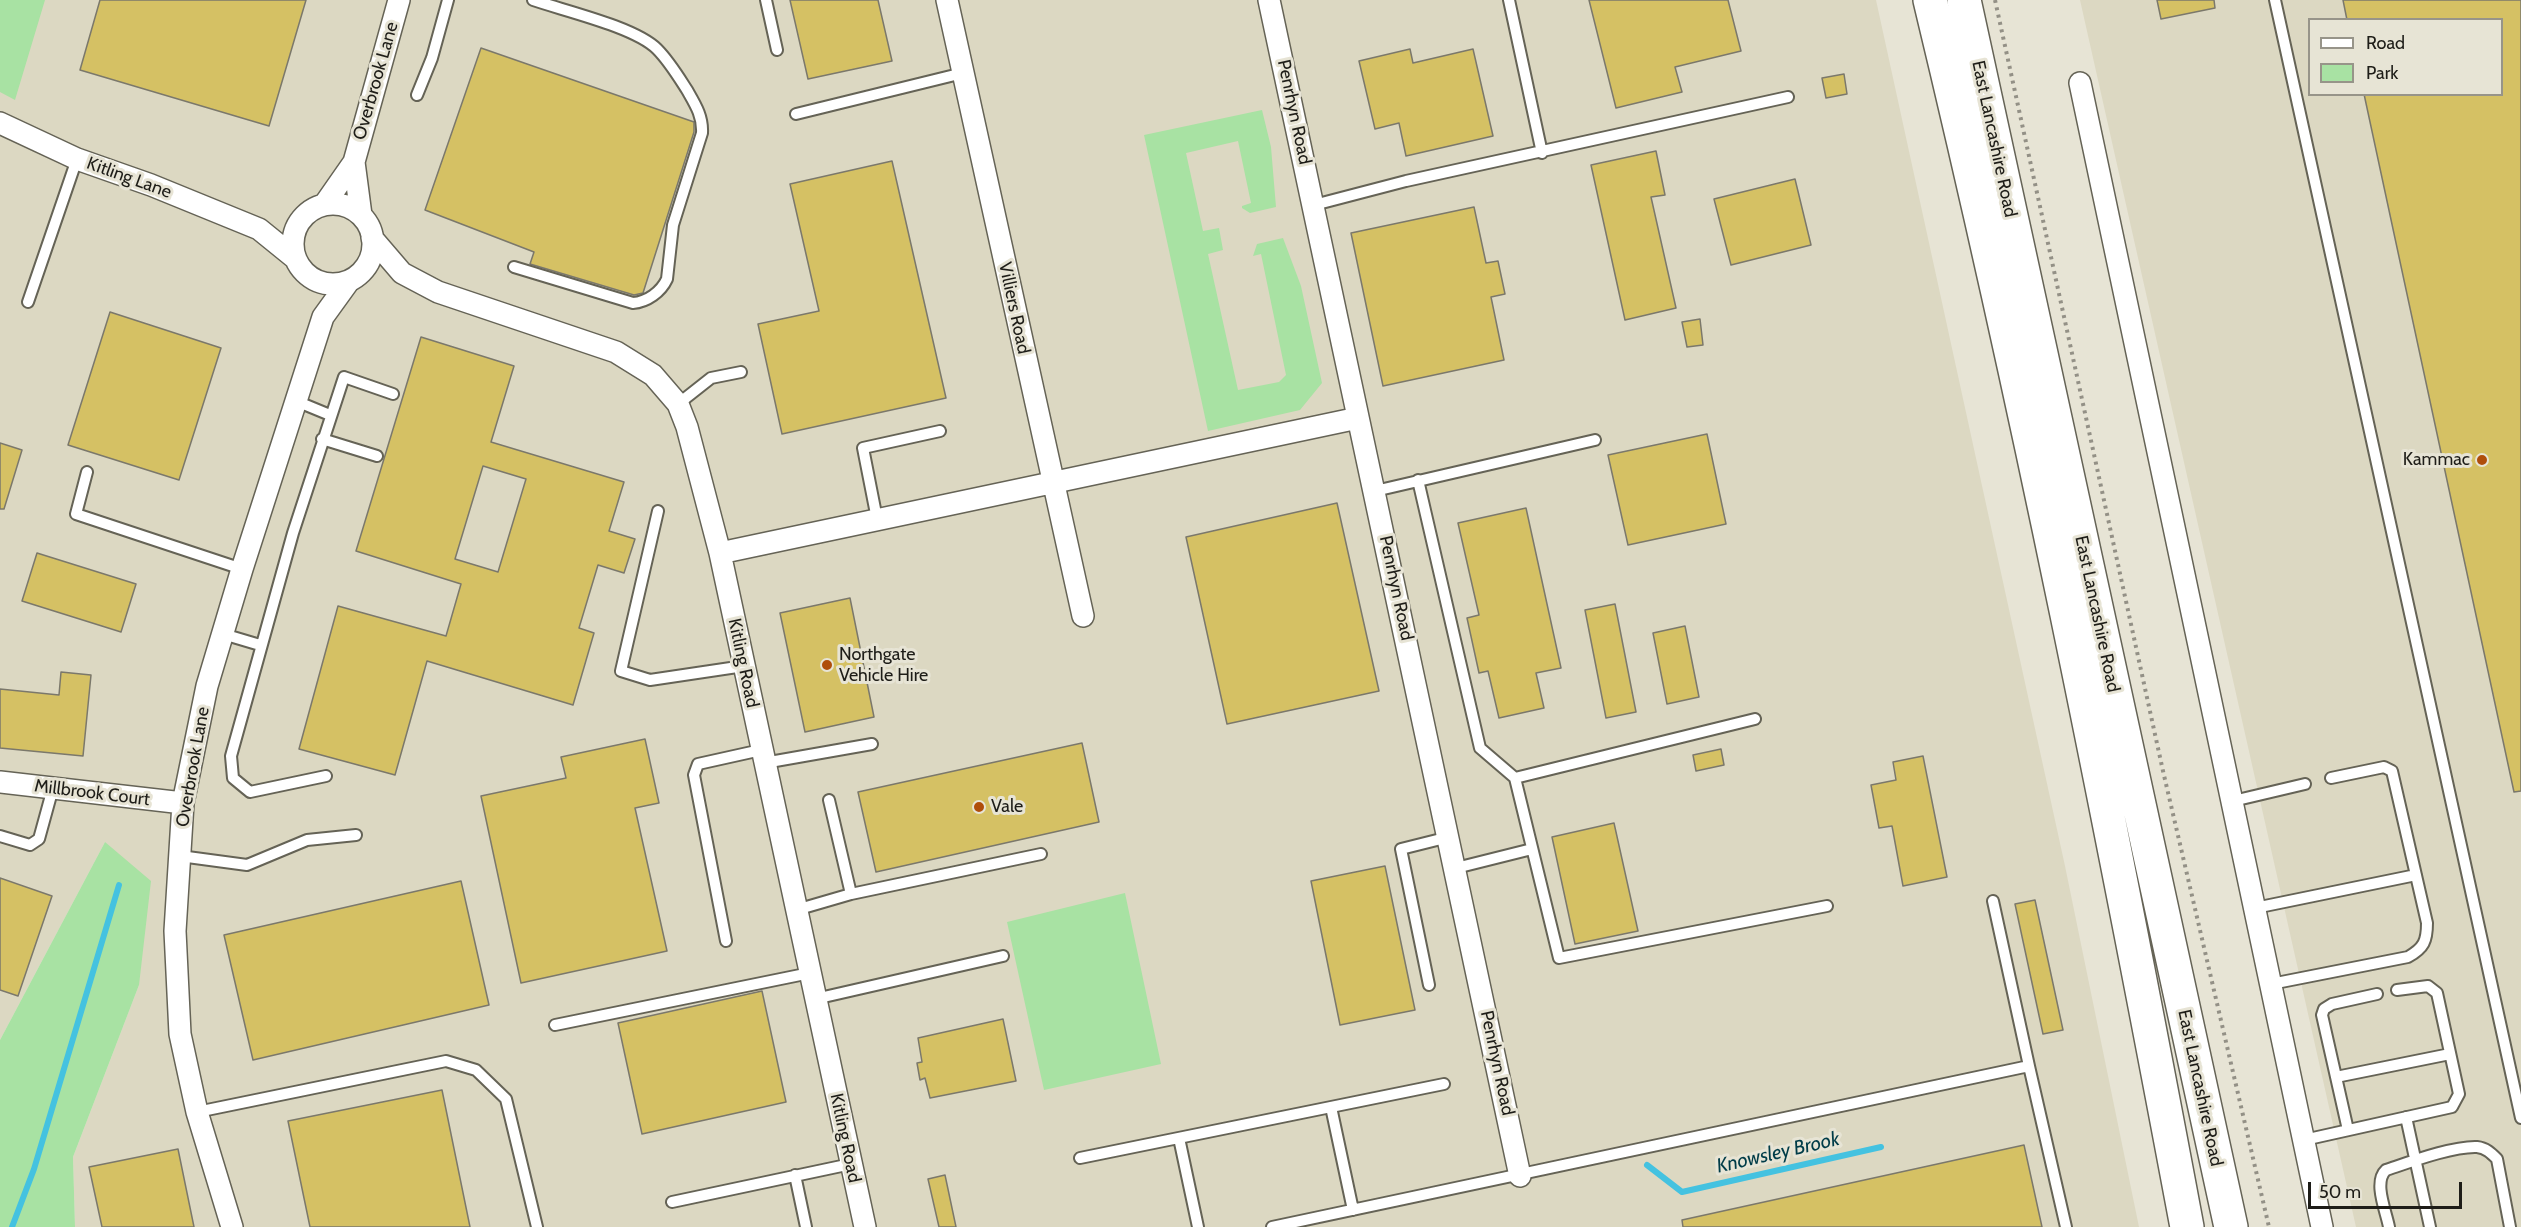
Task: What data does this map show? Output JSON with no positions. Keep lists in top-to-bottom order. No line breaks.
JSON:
{"streets":{"highway":["East Lancashire Road"],"street":["Overbrook Lane","Penrhyn Road","Kitling Lane","Villiers Road","Kitling Road","Millbrook Court"]},"crossings":[["Overbrook Lane","Kitling Lane"],["Overbrook Lane","Kitling Road"],["Overbrook Lane","Millbrook Court"],["Kitling Lane","Kitling Road"]],"water":["Knowsley Brook"],"places":["Kammac","Northgate Vehicle Hire","Vale"],"legend":["Road","Park"],"scale_bar":"50 m"}
